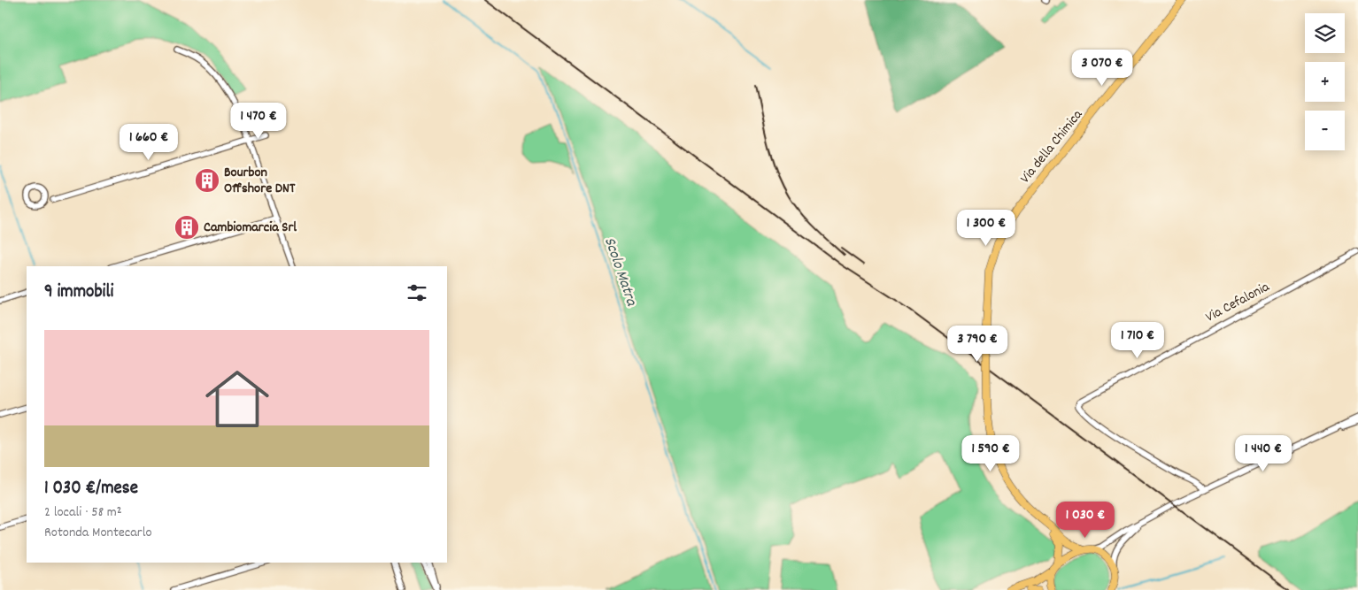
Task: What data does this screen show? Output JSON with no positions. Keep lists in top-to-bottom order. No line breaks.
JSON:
{"streets":{"main road":["Via della Chimica"],"street":["Via Cefalonia"]},"water":["Scolo Matra"],"places":{"building":["Bourbon Offshore DNT","Cambiomarcia Srl"]},"page":{"map_buttons":["+","−"],"price":["3 070 €","1 470 €","1 660 €","1 300 €","1 710 €","3 790 €","1 590 €","1 440 €","1 030 €"],"heading":"9 immobili","list":[{"name":"1 030 €/mese","note":"2 locali · 58 m² · Rotonda Montecarlo"}]}}
